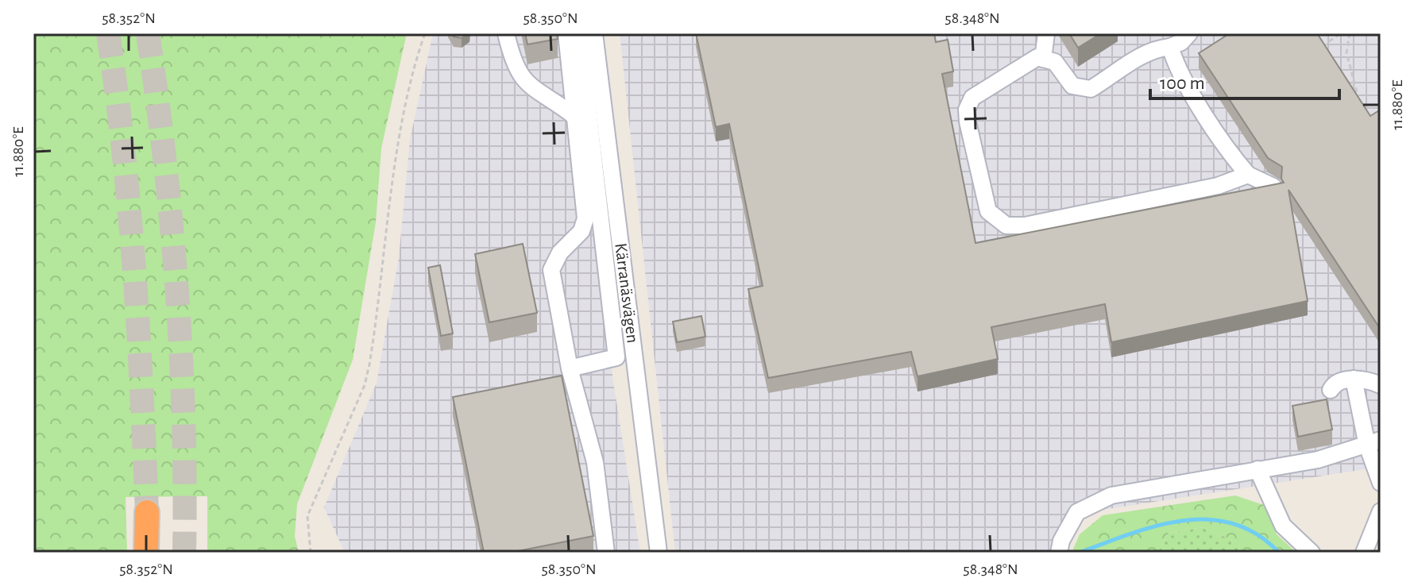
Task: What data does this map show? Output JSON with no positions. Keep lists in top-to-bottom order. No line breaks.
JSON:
{"streets":{"street":["Kärranäsvägen"]},"scale_bar":"100 m","coordinates":["58.352°N","58.350°N","58.348°N","11.880°E"]}
